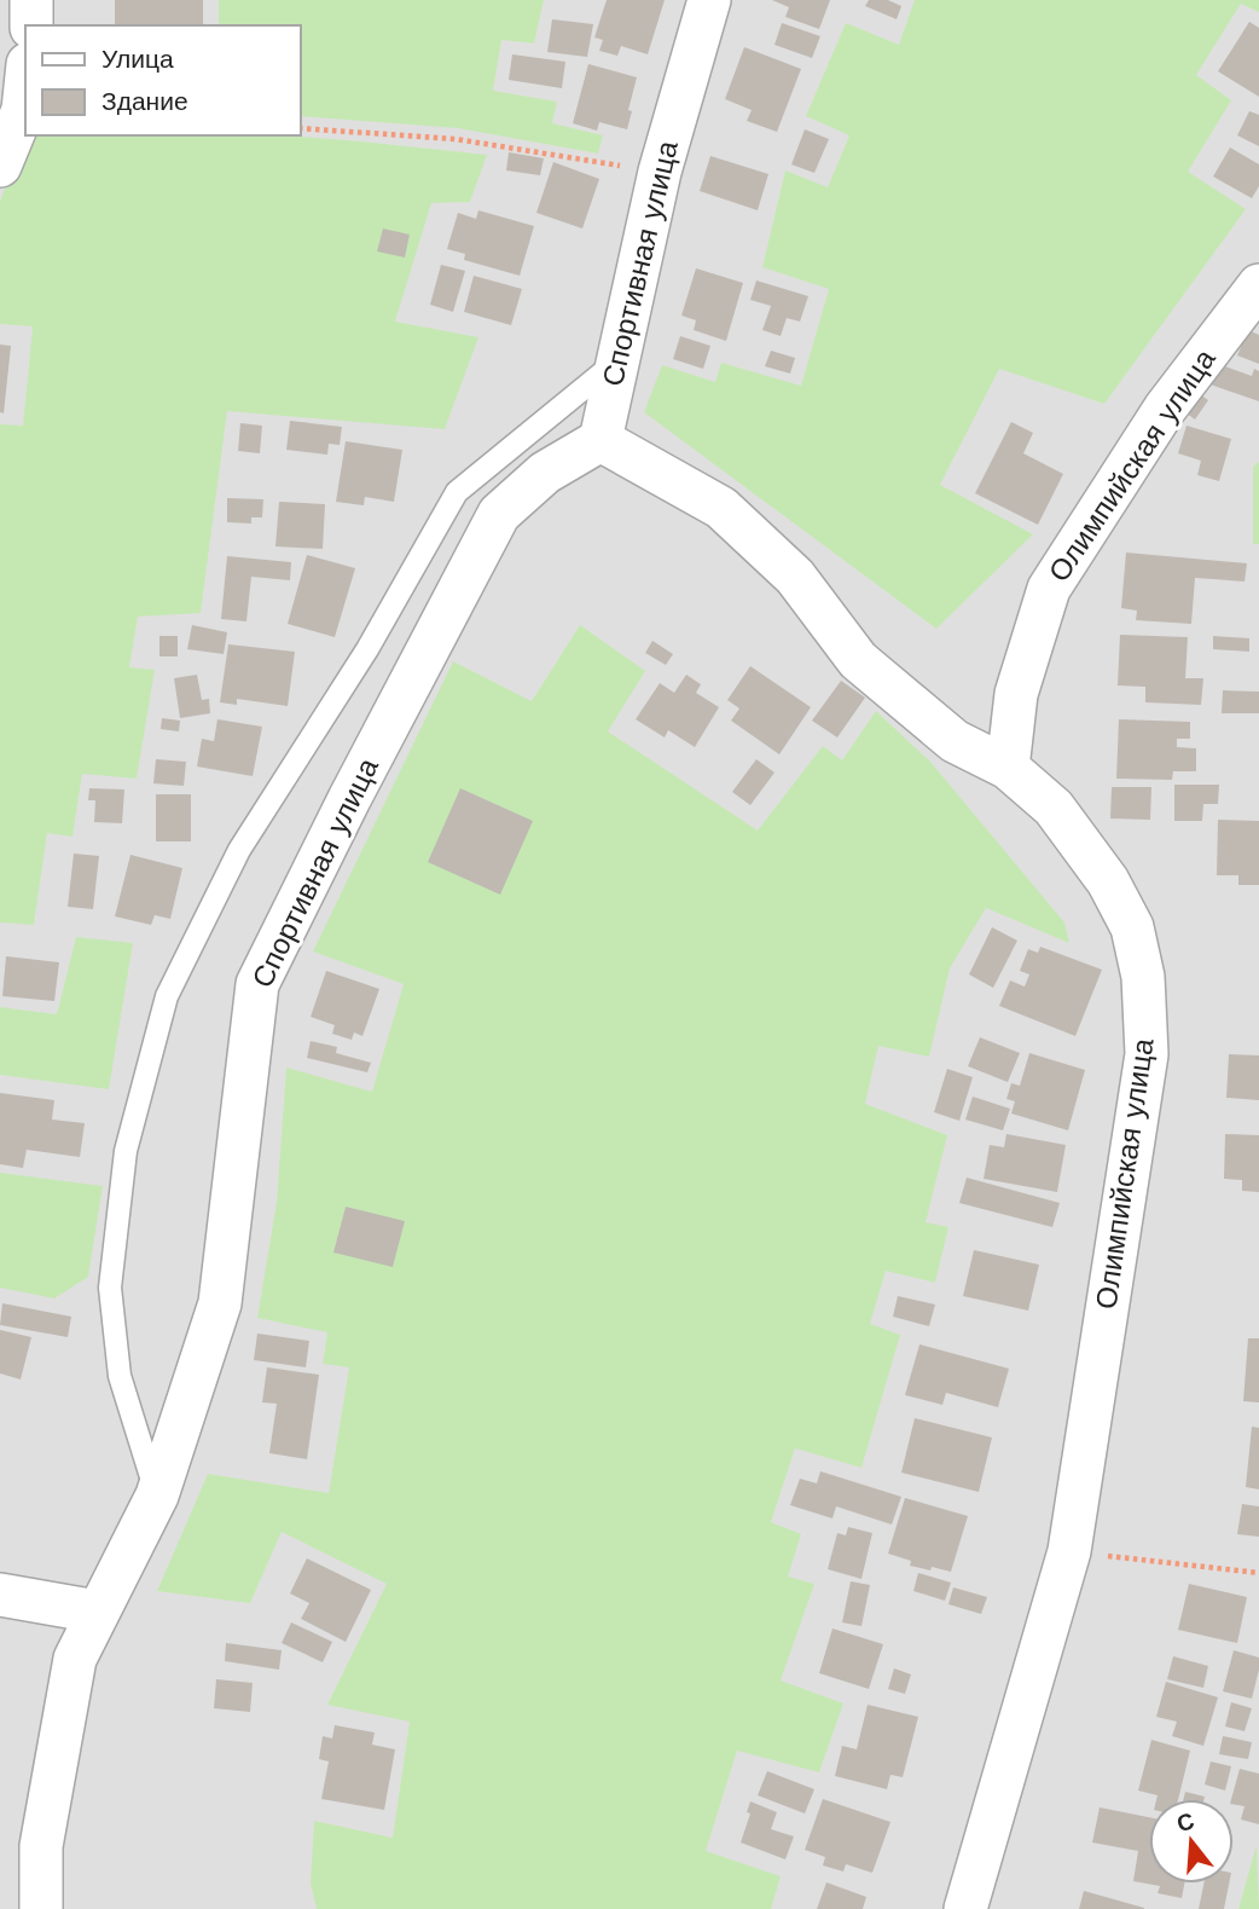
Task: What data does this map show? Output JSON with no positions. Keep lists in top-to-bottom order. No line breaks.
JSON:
{"streets":{"street":["Спортивная улица","Олимпийская улица"]},"legend":["Улица","Здание"],"north":"top"}
